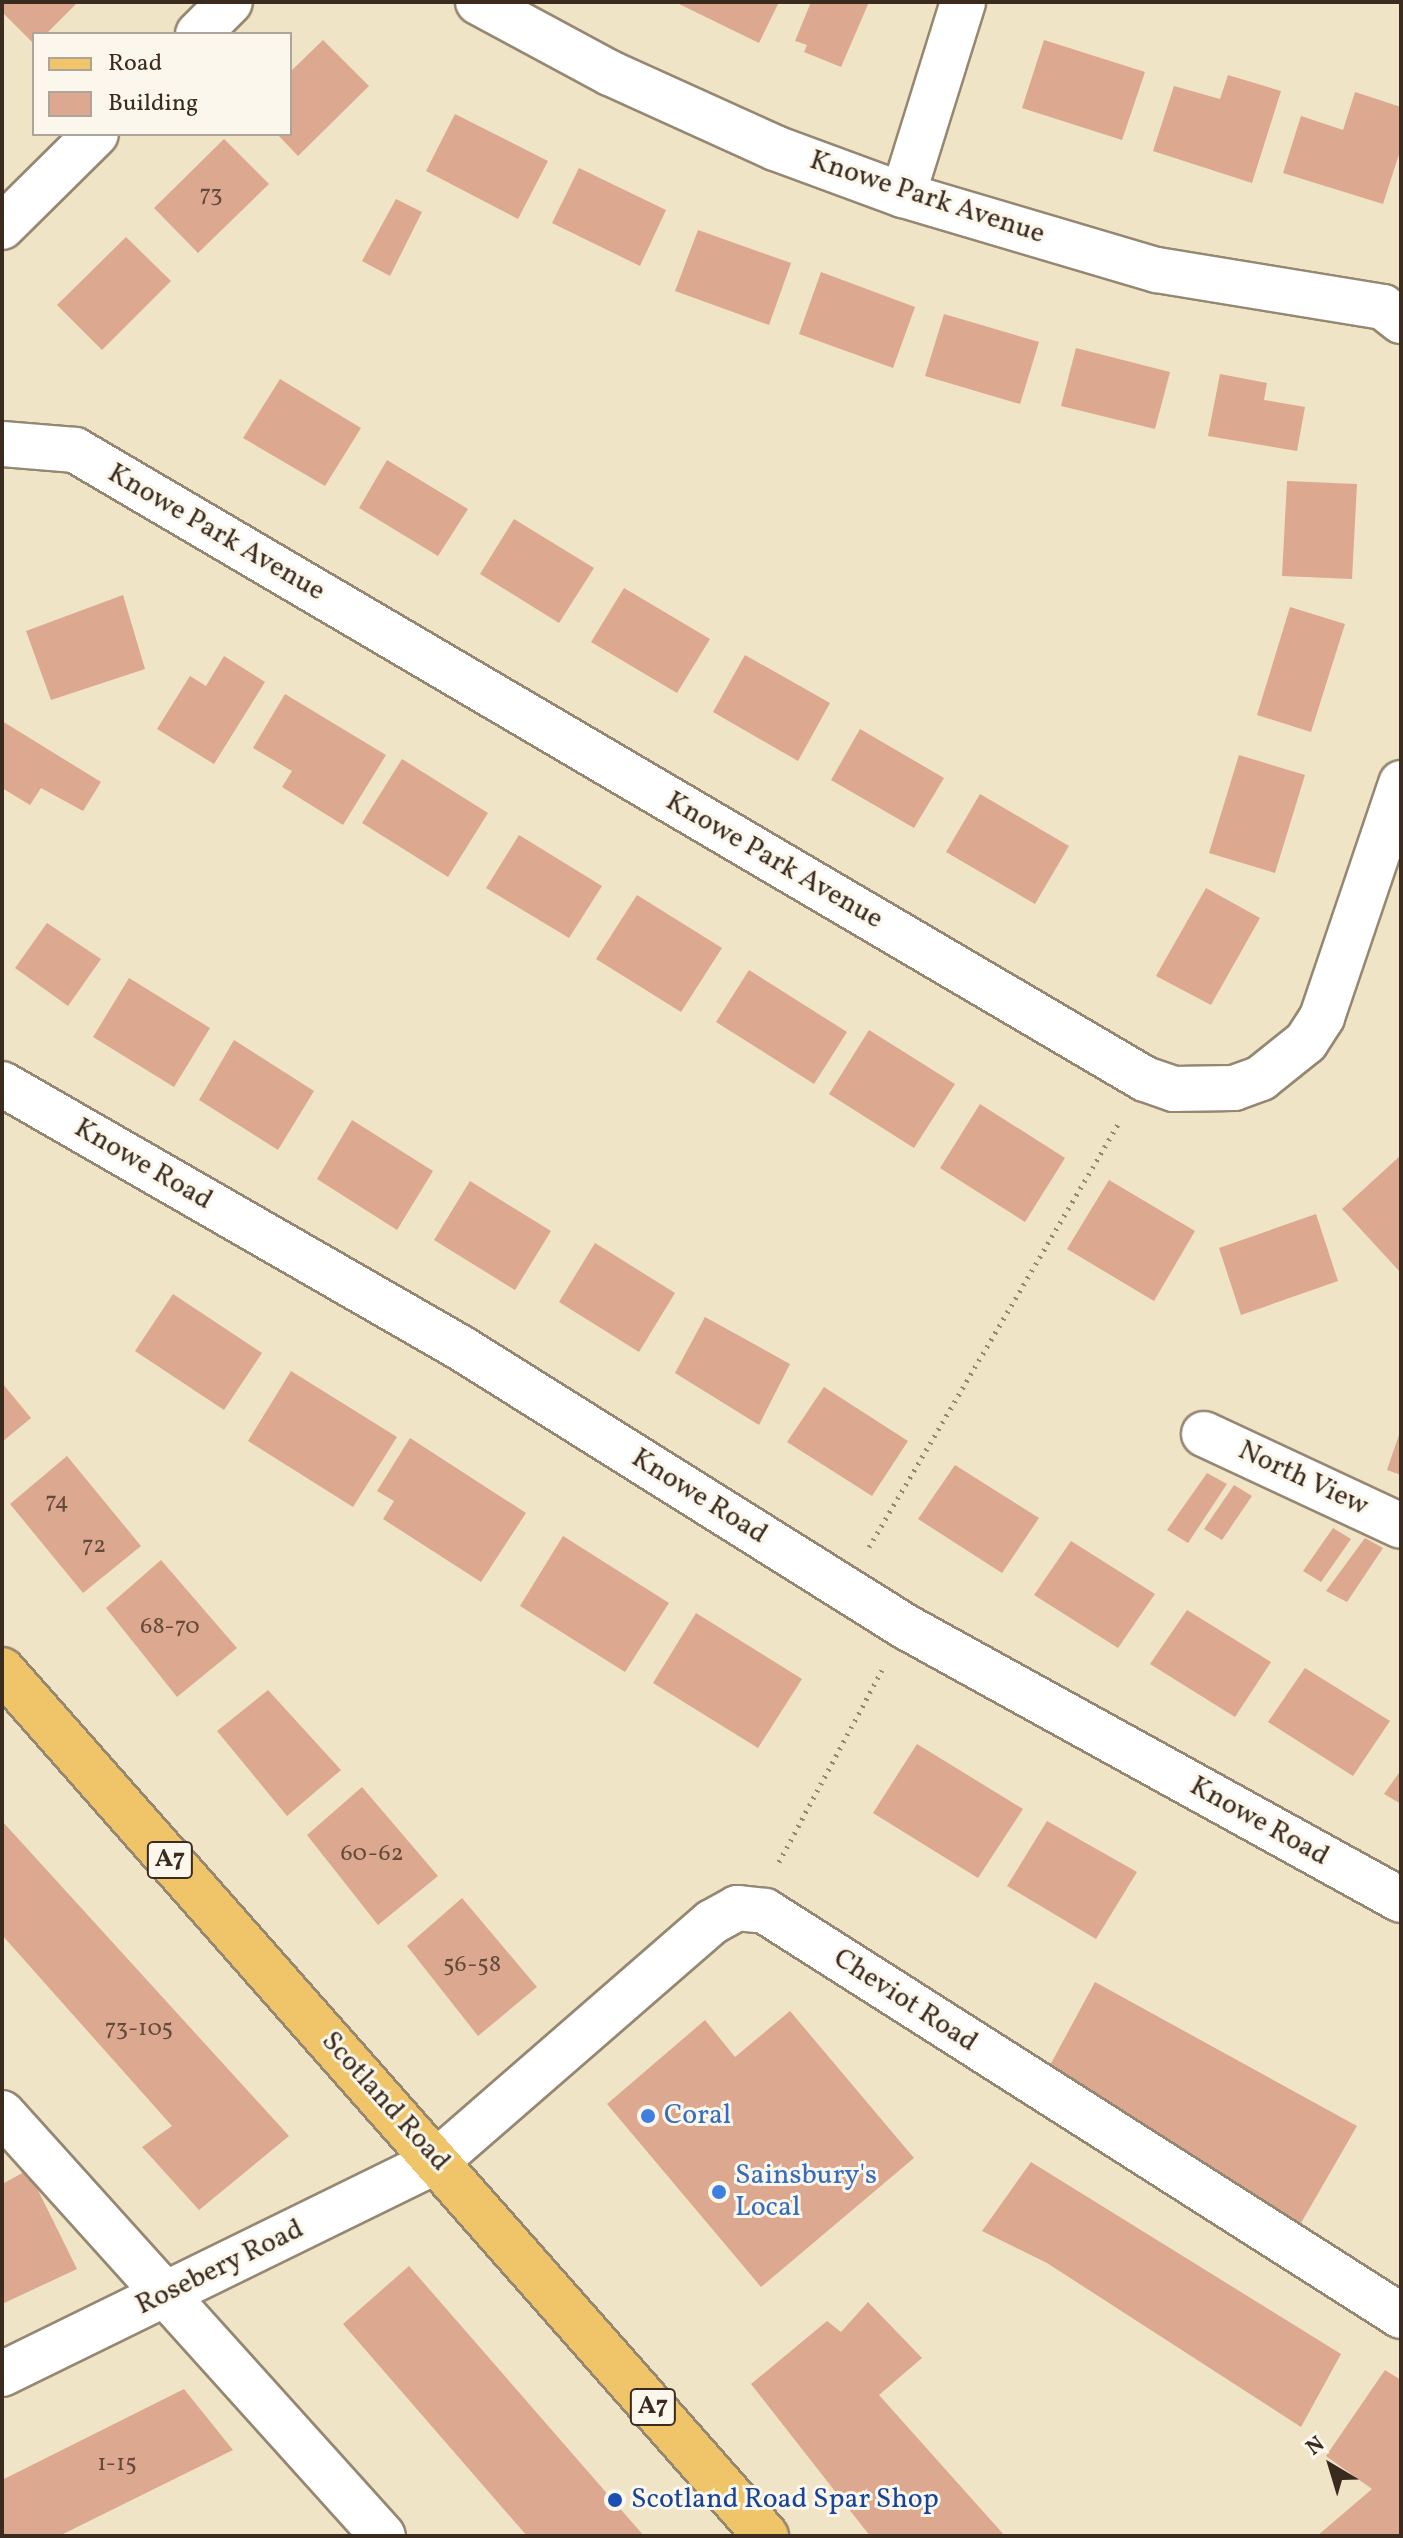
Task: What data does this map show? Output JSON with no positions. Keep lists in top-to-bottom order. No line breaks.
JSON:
{"streets":{"main road":["A7","Scotland Road"],"street":["Knowe Park Avenue","Knowe Road","North View","Cheviot Road","Rosebery Road"]},"crossings":[["Scotland Road","Rosebery Road"]],"places":["Coral","Sainsbury's Local","Scotland Road Spar Shop"],"house_numbers":["73","74","72","68-70","60-62","56-58","73-105","1-15"],"legend":["Road","Building"],"north":"top left"}
